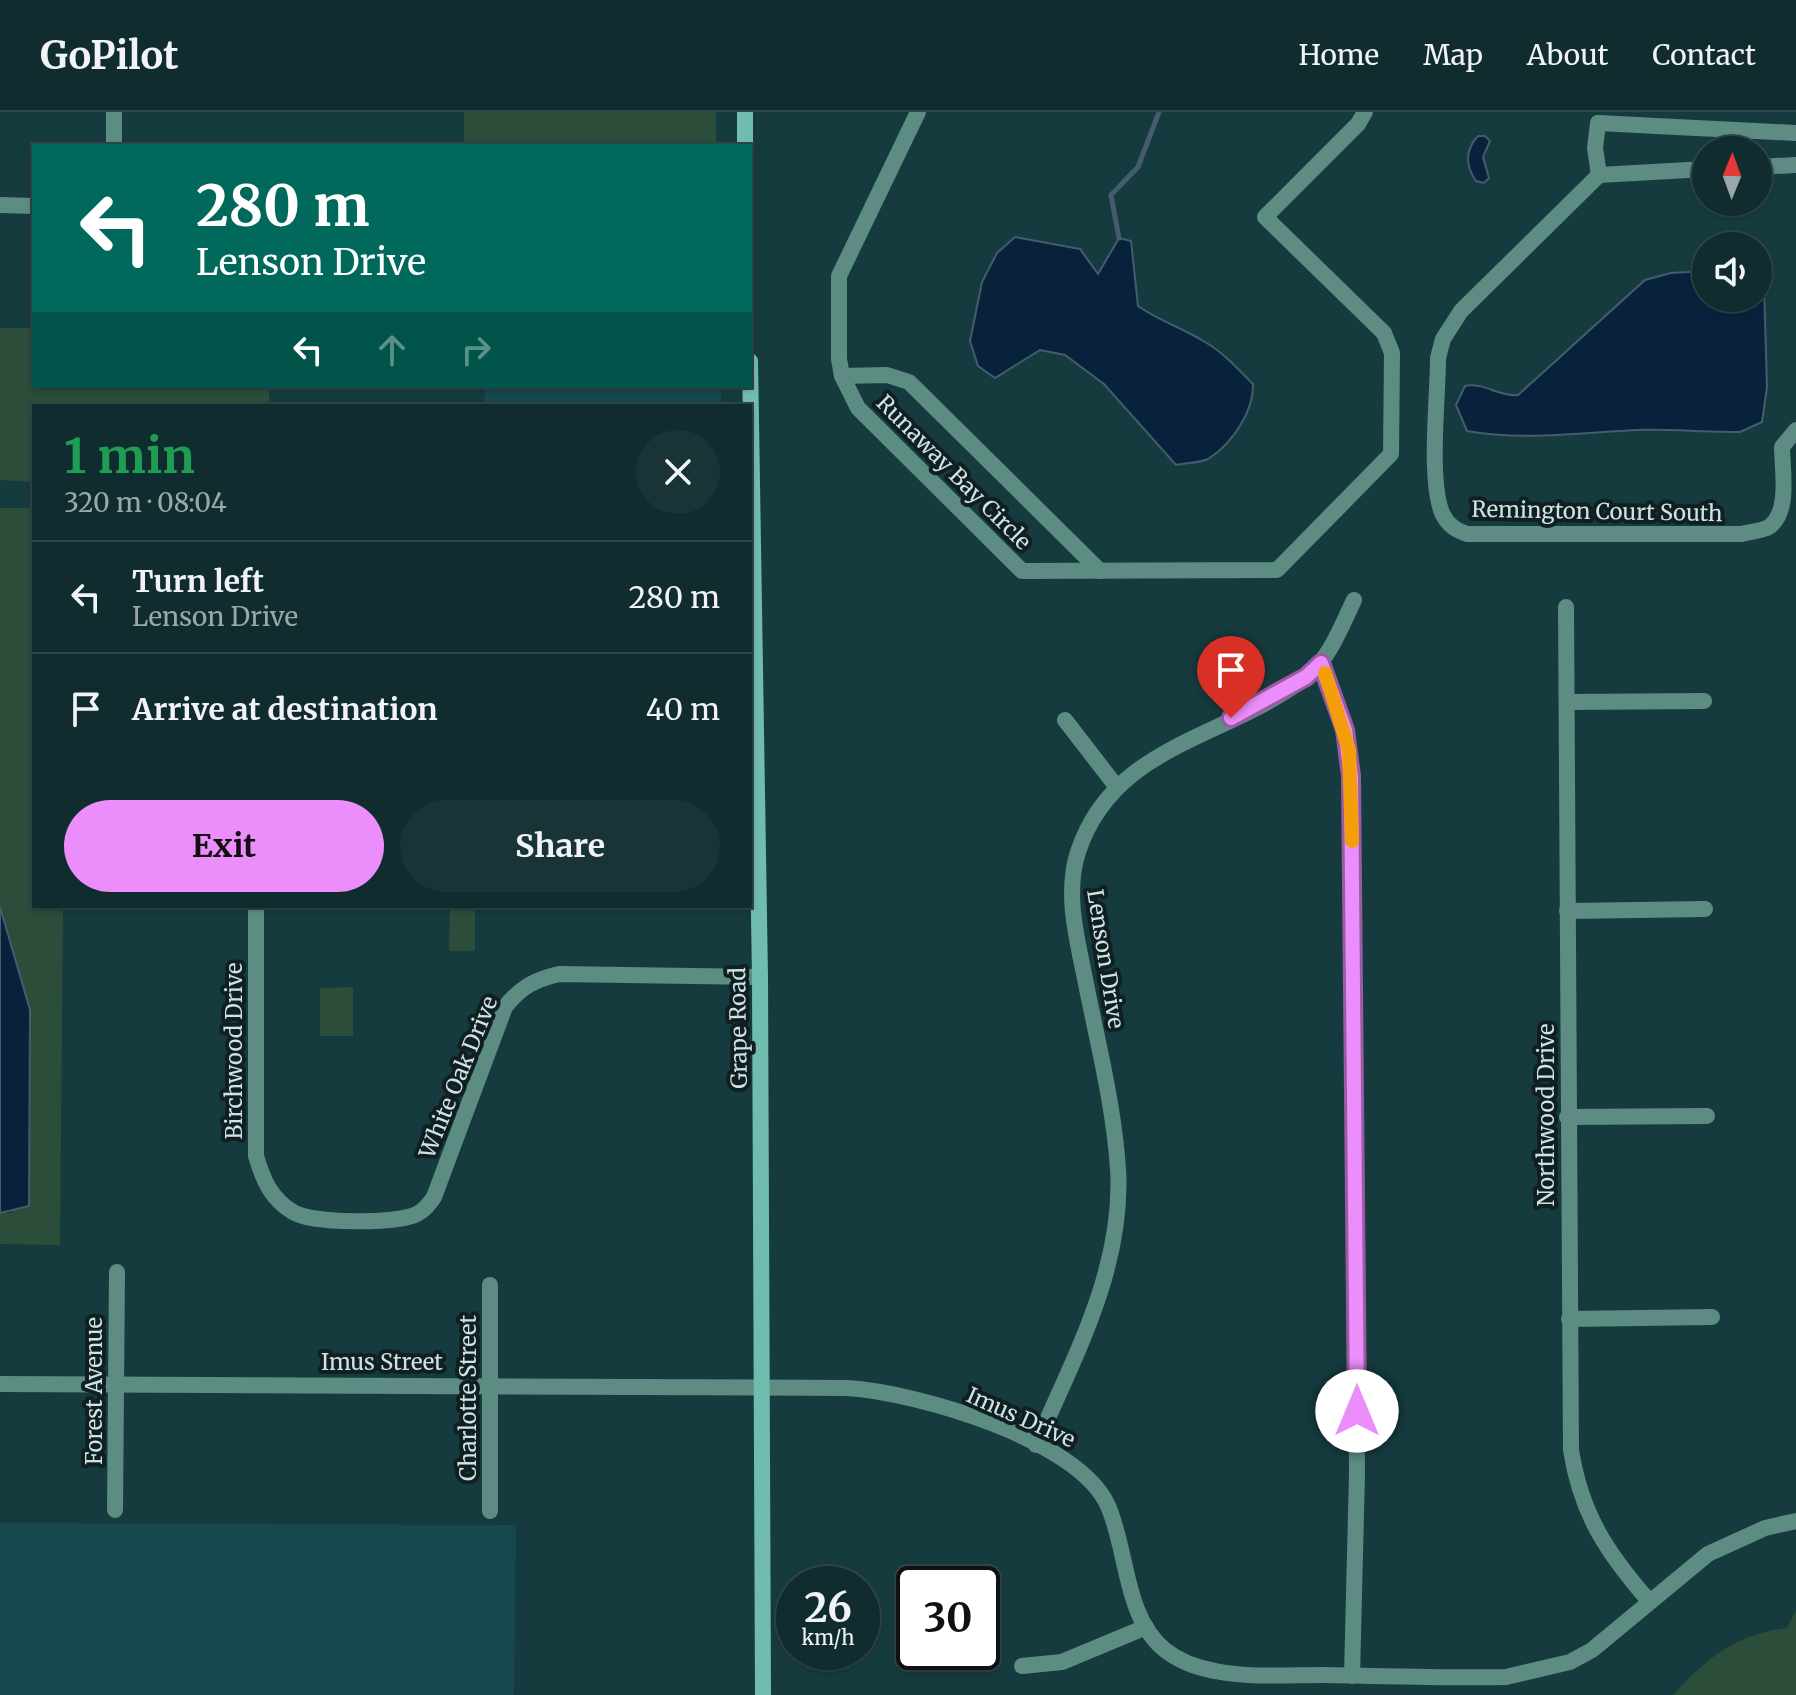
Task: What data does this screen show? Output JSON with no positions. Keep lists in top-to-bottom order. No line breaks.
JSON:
{"streets":{"main road":["Grape Road"],"street":["Runaway Bay Circle","Remington Court South","Lenson Drive","Birchwood Drive","White Oak Drive","Northwood Drive","Imus Street","Forest Avenue","Charlotte Street","Imus Drive"]},"crossings":[["Lenson Drive","Imus Drive"],["Grape Road","White Oak Drive"],["Grape Road","Imus Street"],["Grape Road","Imus Drive"],["Birchwood Drive","White Oak Drive"],["Northwood Drive","Imus Drive"],["Imus Street","Forest Avenue"],["Imus Street","Charlotte Street"],["Imus Street","Imus Drive"]],"north":"top","page":{"header":"GoPilot","nav":["Home","Map","About","Contact"],"turn":["280 m","Lenson Drive"],"heading":["1 min","320 m · 08:04"],"list":[{"name":"Turn left","note":"Lenson Drive","value":"280 m"},{"name":"Arrive at destination","value":"40 m"}],"buttons":["Exit","Share"],"speed":"26 km/h","limit":"30"}}
